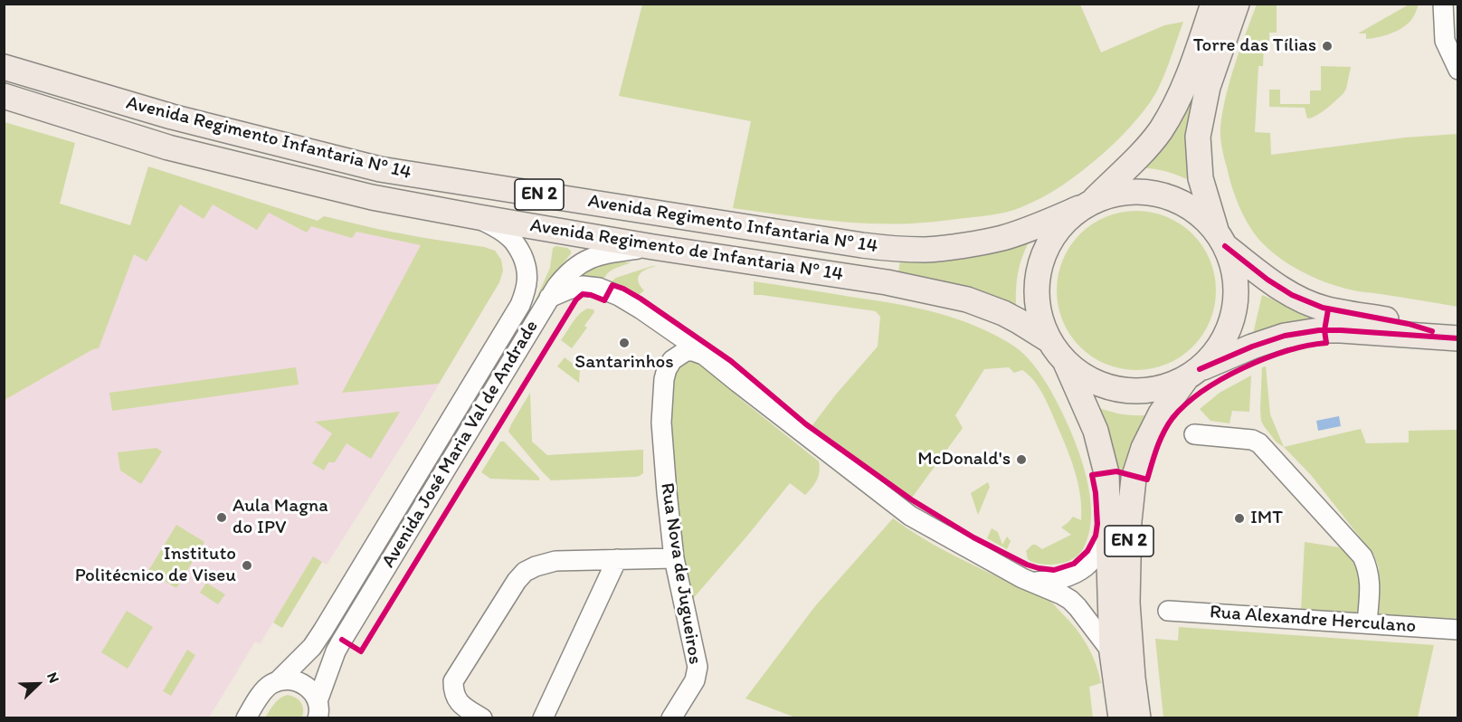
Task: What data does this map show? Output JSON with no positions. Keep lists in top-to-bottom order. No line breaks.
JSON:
{"streets":{"main road":["Avenida Regimento Infantaria Nº 14","EN 2","Avenida Regimento de Infantaria Nº 14"],"street":["Avenida José Maria Val de Andrade","Rua Nova de Jugueiros","Rua Alexandre Herculano"]},"crossings":[["Avenida Regimento Infantaria Nº 14","EN 2"],["EN 2","Avenida Regimento de Infantaria Nº 14"],["Avenida Regimento de Infantaria Nº 14","Avenida José Maria Val de Andrade"]],"places":["Torre das Tílias","Santarinhos","McDonald's","Aula Magna do IPV","IMT","Instituto Politécnico de Viseu"],"north":"top right"}
